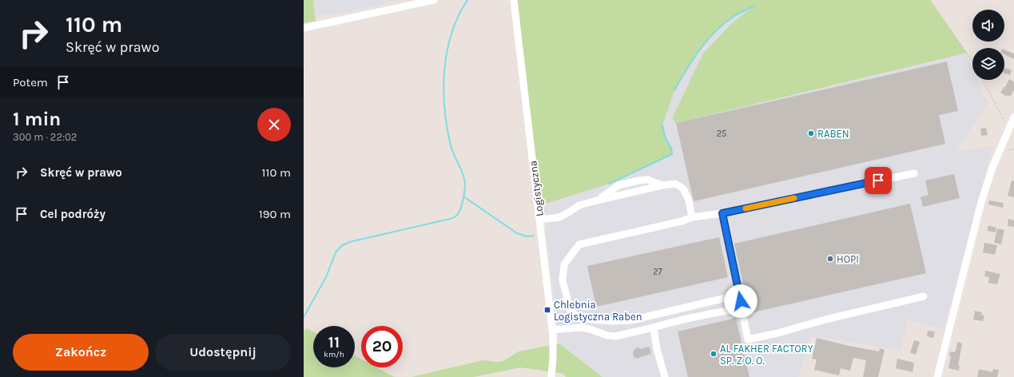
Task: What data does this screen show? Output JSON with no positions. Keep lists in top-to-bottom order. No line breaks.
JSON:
{"streets":{"street":["Logistyczna"]},"places":{"other":["RABEN","HOPI","AL FAKHER FACTORY SP. Z O. O."],"transit":["Chlebnia Logistyczna Raben"]},"house_numbers":["25","27"],"page":{"turn":["110 m","Skręć w prawo"],"then":"Potem","heading":["1 min","300 m · 22:02"],"list":[{"name":"Skręć w prawo","value":"110 m"},{"name":"Cel podróży","value":"190 m"}],"speed":"11 km/h","limit":"20","buttons":["Zakończ","Udostępnij"]}}
